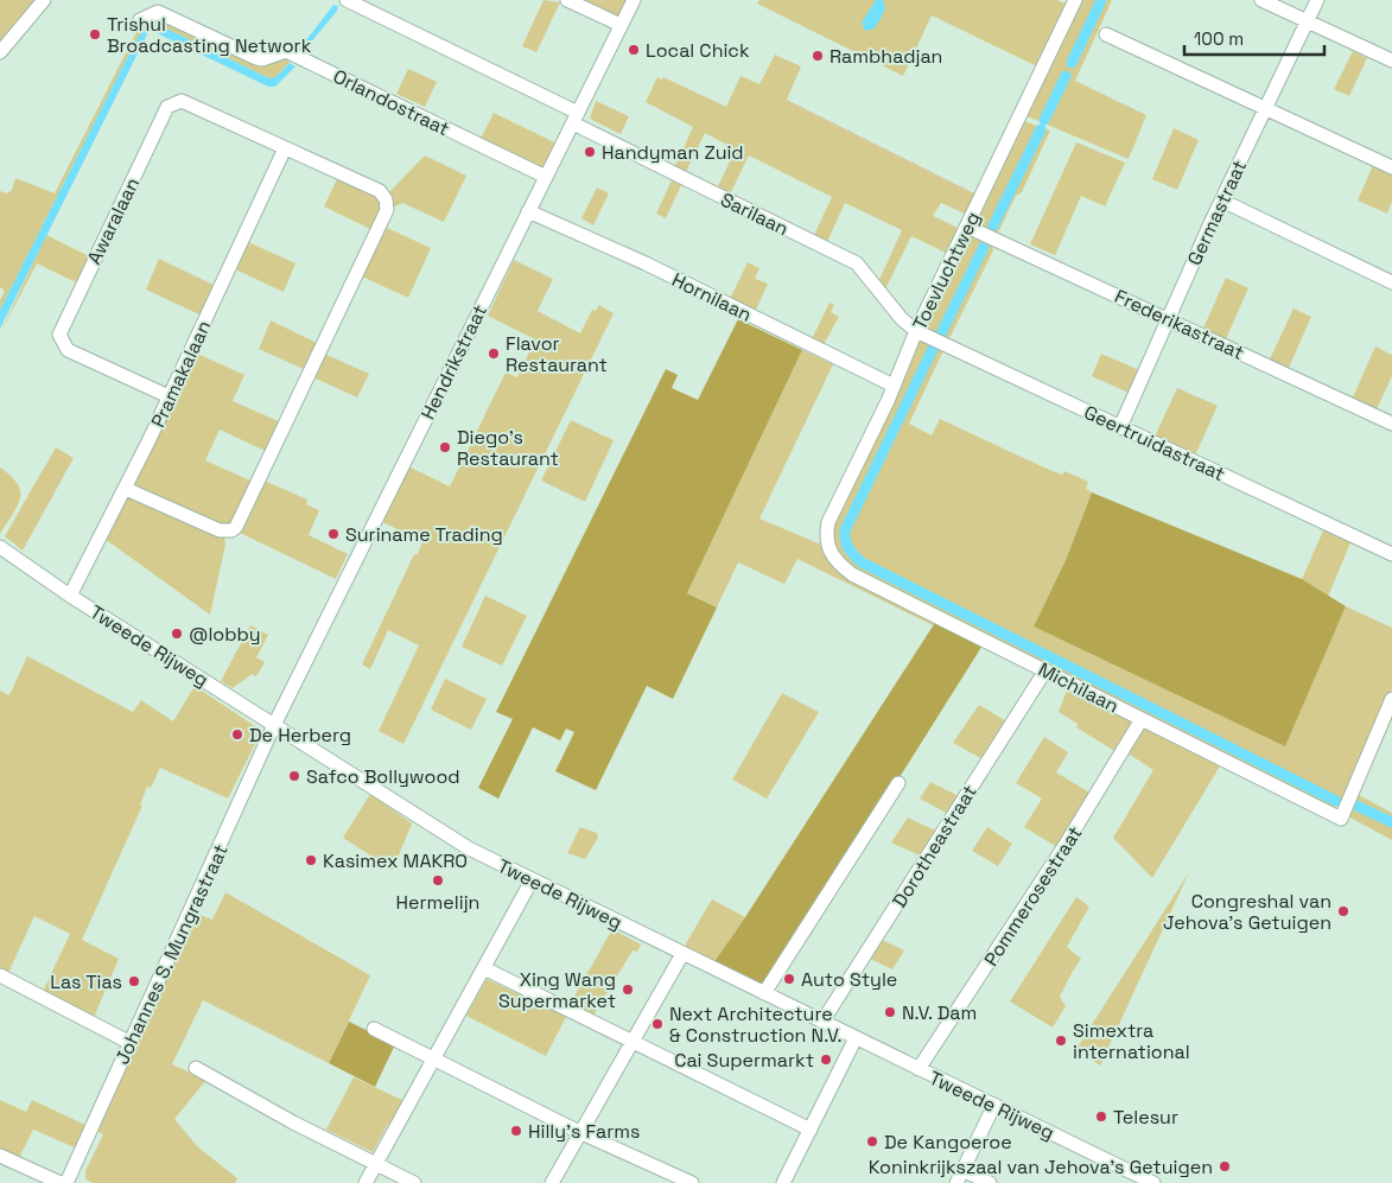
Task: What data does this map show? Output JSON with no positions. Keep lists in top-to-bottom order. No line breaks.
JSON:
{"streets":{"street":["Orlandostraat","Germastraat","Sarilaan","Awaralaan","Toevluchtweg","Hornilaan","Frederikastraat","Hendrikstraat","Pramakalaan","Geertruidastraat","Tweede Rijweg","Michilaan","Dorotheastraat","Pommerosestraat","Johannes S. Mungrastraat"]},"crossings":[["Orlandostraat","Hendrikstraat"],["Germastraat","Frederikastraat"],["Germastraat","Geertruidastraat"],["Sarilaan","Toevluchtweg"],["Sarilaan","Hendrikstraat"],["Sarilaan","Geertruidastraat"],["Awaralaan","Pramakalaan"],["Toevluchtweg","Hornilaan"],["Toevluchtweg","Frederikastraat"],["Toevluchtweg","Geertruidastraat"],["Toevluchtweg","Michilaan"],["Hornilaan","Hendrikstraat"],["Hendrikstraat","Tweede Rijweg"],["Hendrikstraat","Johannes S. Mungrastraat"],["Pramakalaan","Tweede Rijweg"],["Tweede Rijweg","Dorotheastraat"],["Tweede Rijweg","Pommerosestraat"],["Tweede Rijweg","Johannes S. Mungrastraat"],["Michilaan","Dorotheastraat"],["Michilaan","Pommerosestraat"]],"places":["Trishul Broadcasting Network","Local Chick","Rambhadjan","Handyman Zuid","Flavor Restaurant","Diego's Restaurant","Suriname Trading","@lobby","De Herberg","Safco Bollywood","Kasimex MAKRO","Hermelijn","Congreshal van Jehova's Getuigen","Auto Style","Las Tias","Xing Wang Supermarket","N.V. Dam","Next Architecture & Construction N.V.","Simextra international","Cai Supermarkt","Telesur","Hilly's Farms","De Kangoeroe","Koninkrijkszaal van Jehova's Getuigen"],"scale_bar":"100 m"}
